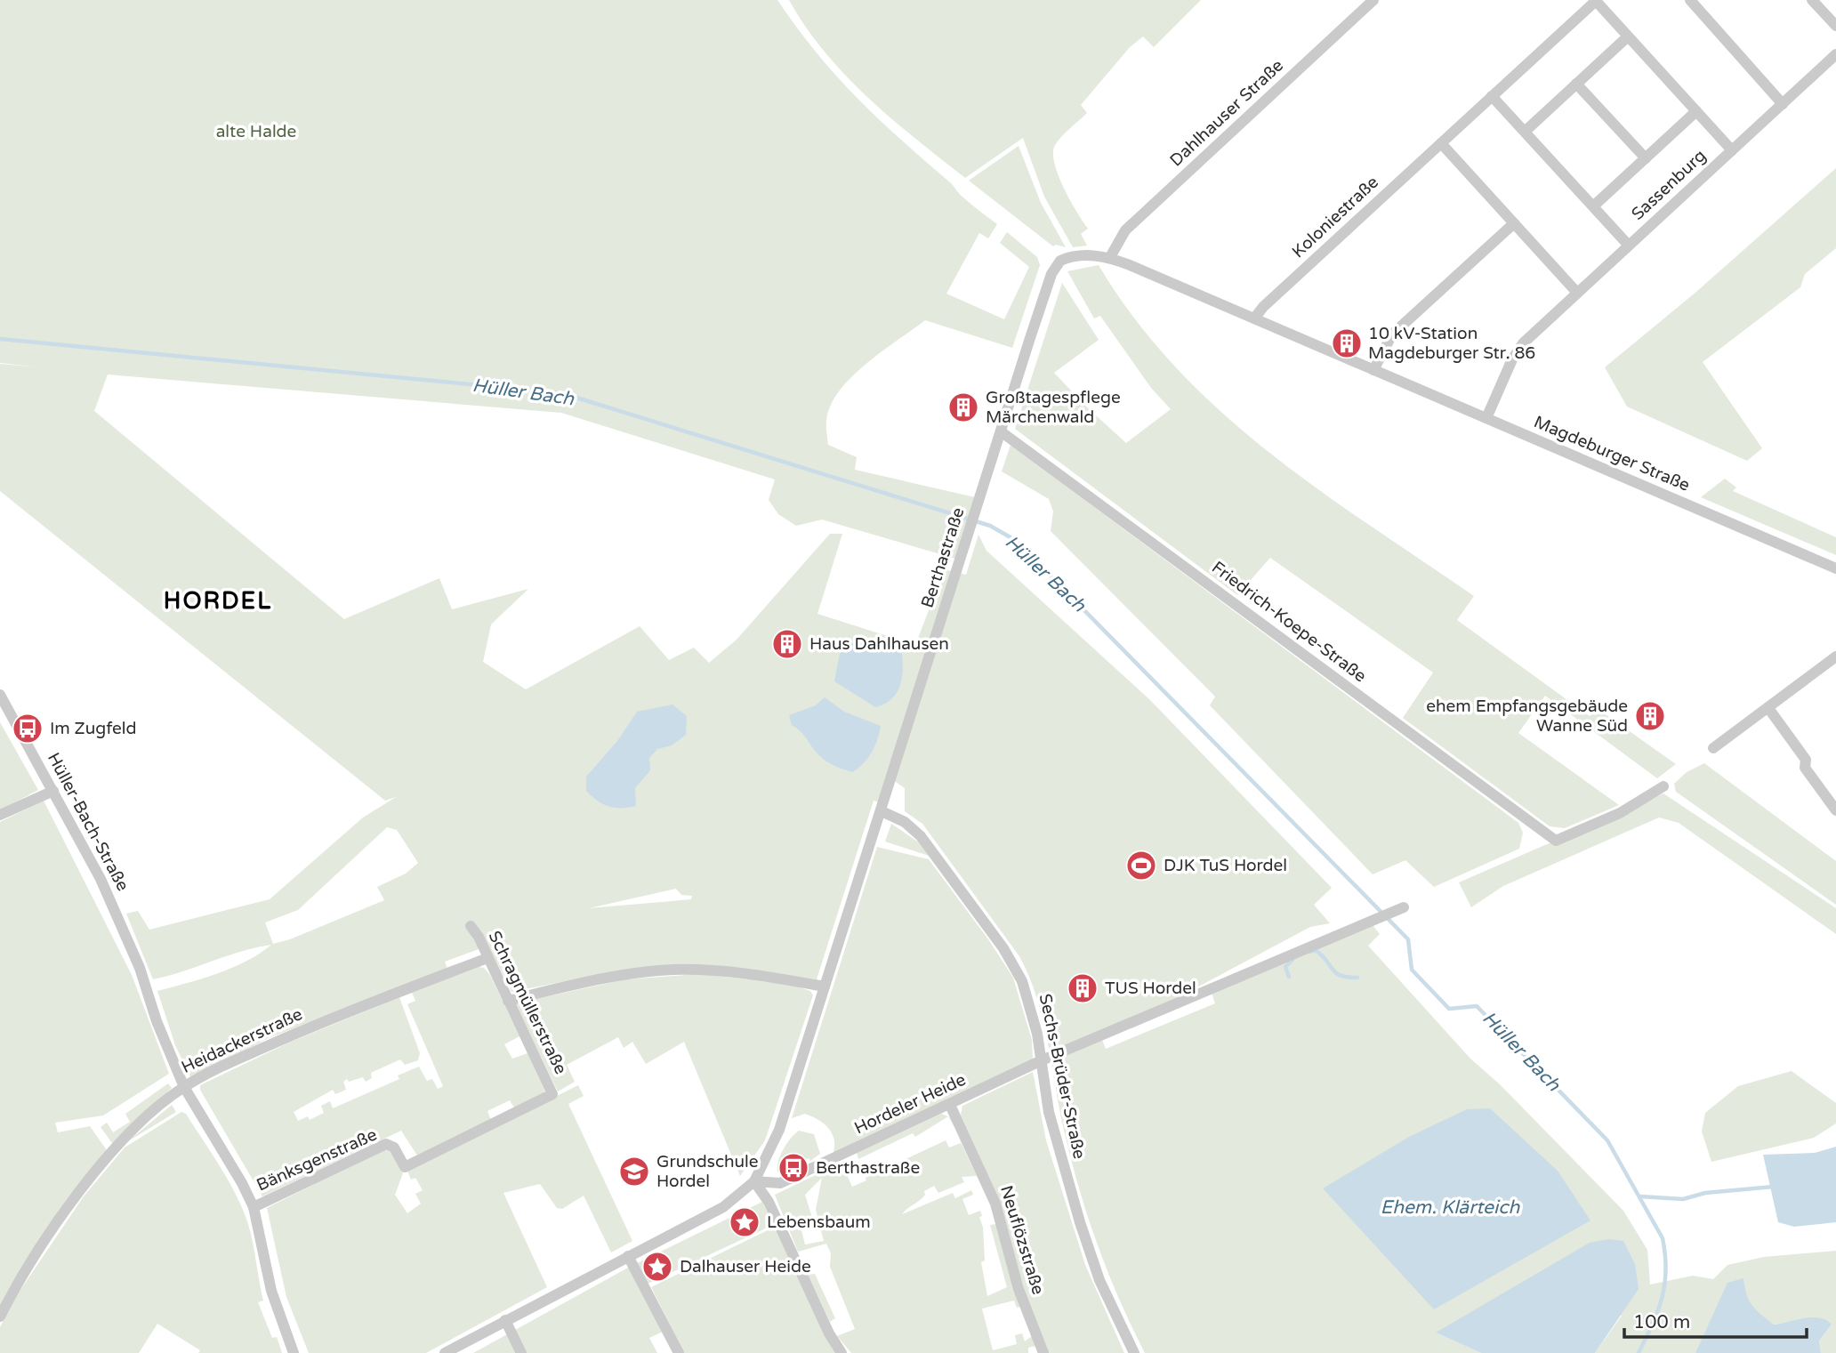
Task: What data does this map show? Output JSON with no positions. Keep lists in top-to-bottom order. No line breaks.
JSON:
{"streets":{"street":["Dahlhauser Straße","Sassenburg","Koloniestraße","Magdeburger Straße","Berthastraße","Friedrich-Koepe-Straße","Hüller-Bach-Straße","Schragmüllerstraße","Heidackerstraße","Sechs-Brüder-Straße","Hordeler Heide","Bänksgenstraße","Neuflözstraße"]},"crossings":[["Dahlhauser Straße","Magdeburger Straße"],["Sassenburg","Koloniestraße"],["Sassenburg","Magdeburger Straße"],["Koloniestraße","Magdeburger Straße"],["Magdeburger Straße","Berthastraße"],["Berthastraße","Friedrich-Koepe-Straße"],["Berthastraße","Sechs-Brüder-Straße"],["Berthastraße","Hordeler Heide"],["Hüller-Bach-Straße","Heidackerstraße"],["Hüller-Bach-Straße","Bänksgenstraße"],["Schragmüllerstraße","Heidackerstraße"],["Schragmüllerstraße","Bänksgenstraße"],["Sechs-Brüder-Straße","Hordeler Heide"],["Hordeler Heide","Neuflözstraße"]],"districts":["HORDEL"],"water":["Hüller Bach","Ehem. Klärteich"],"parks":["alte Halde"],"places":{"building":["10 kV-Station Magdeburger Str. 86","Großtagespflege Märchenwald","Haus Dahlhausen","ehem Empfangsgebäude Wanne Süd","TUS Hordel"],"bus stop":["Im Zugfeld","Berthastraße"],"sports":["DJK TuS Hordel"],"school or university":["Grundschule Hordel"],"place":["Lebensbaum","Dalhauser Heide"]},"scale_bar":"100 m"}
